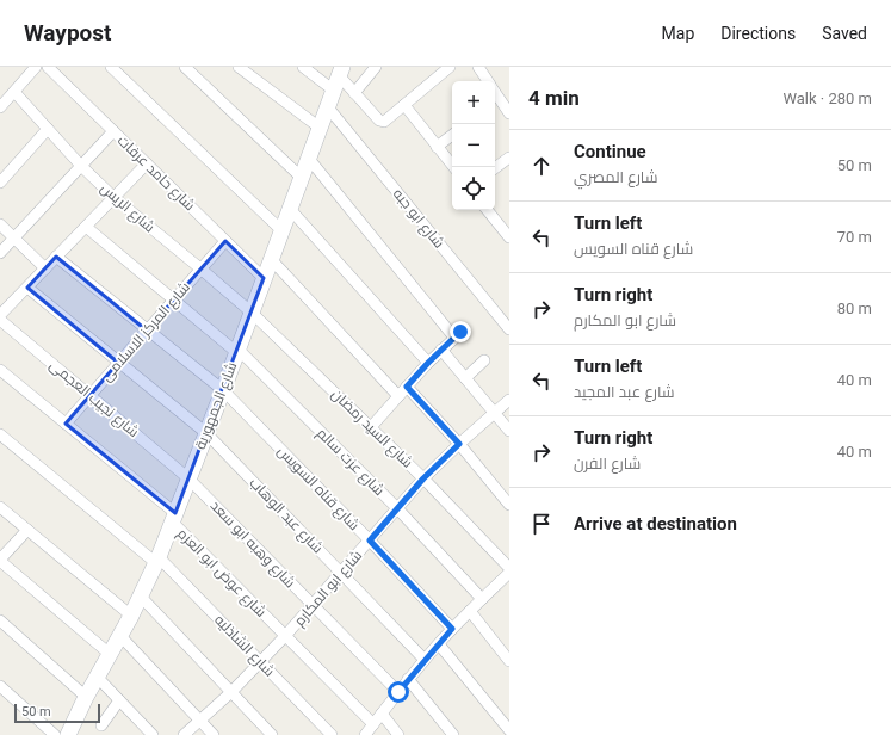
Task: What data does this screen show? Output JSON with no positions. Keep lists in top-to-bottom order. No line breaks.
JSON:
{"streets":{"street":["شارع حامد عرفات","شارع الريس","شارع ابو جبه","شارع المركز الاسلامى","شارع نجيب العجمى","شارع الجمهورية","شارع السيد رمضان","شارع عزت سالم","شارع قناه السويس","شارع عبد الوهاب","شارع وهبه ابو سعد","شارع عوض ابو العزم","شارع ابو المكارم","شارع الشاذليه"]},"crossings":[["شارع حامد عرفات","شارع المركز الاسلامى"],["شارع حامد عرفات","شارع الجمهورية"],["شارع الريس","شارع المركز الاسلامى"],["شارع الريس","شارع الجمهورية"],["شارع الريس","شارع السيد رمضان"],["شارع ابو جبه","شارع الجمهورية"],["شارع المركز الاسلامى","شارع نجيب العجمى"],["شارع المركز الاسلامى","شارع عزت سالم"],["شارع المركز الاسلامى","شارع قناه السويس"],["شارع المركز الاسلامى","شارع عبد الوهاب"],["شارع المركز الاسلامى","شارع عوض ابو العزم"],["شارع نجيب العجمى","شارع الجمهورية"],["شارع نجيب العجمى","شارع وهبه ابو سعد"],["شارع الجمهورية","شارع السيد رمضان"],["شارع الجمهورية","شارع عزت سالم"],["شارع الجمهورية","شارع قناه السويس"],["شارع الجمهورية","شارع عبد الوهاب"],["شارع الجمهورية","شارع وهبه ابو سعد"],["شارع الجمهورية","شارع عوض ابو العزم"],["شارع الجمهورية","شارع الشاذليه"],["شارع السيد رمضان","شارع ابو المكارم"],["شارع عزت سالم","شارع ابو المكارم"],["شارع قناه السويس","شارع ابو المكارم"],["شارع عبد الوهاب","شارع ابو المكارم"],["شارع وهبه ابو سعد","شارع ابو المكارم"],["شارع عوض ابو العزم","شارع ابو المكارم"],["شارع ابو المكارم","شارع الشاذليه"]],"scale_bar":"50 m","page":{"header":"Waypost","nav":["Map","Directions","Saved"],"heading":["4 min","Walk · 280 m"],"map_buttons":["+","−"],"list":[["Continue","شارع المصري","50 m"],["Turn left","شارع قناه السويس","70 m"],["Turn right","شارع ابو المكارم","80 m"],["Turn left","شارع عبد المجيد","40 m"],["Turn right","شارع الفرن","40 m"],"Arrive at destination"],"scale":"50 m"}}
